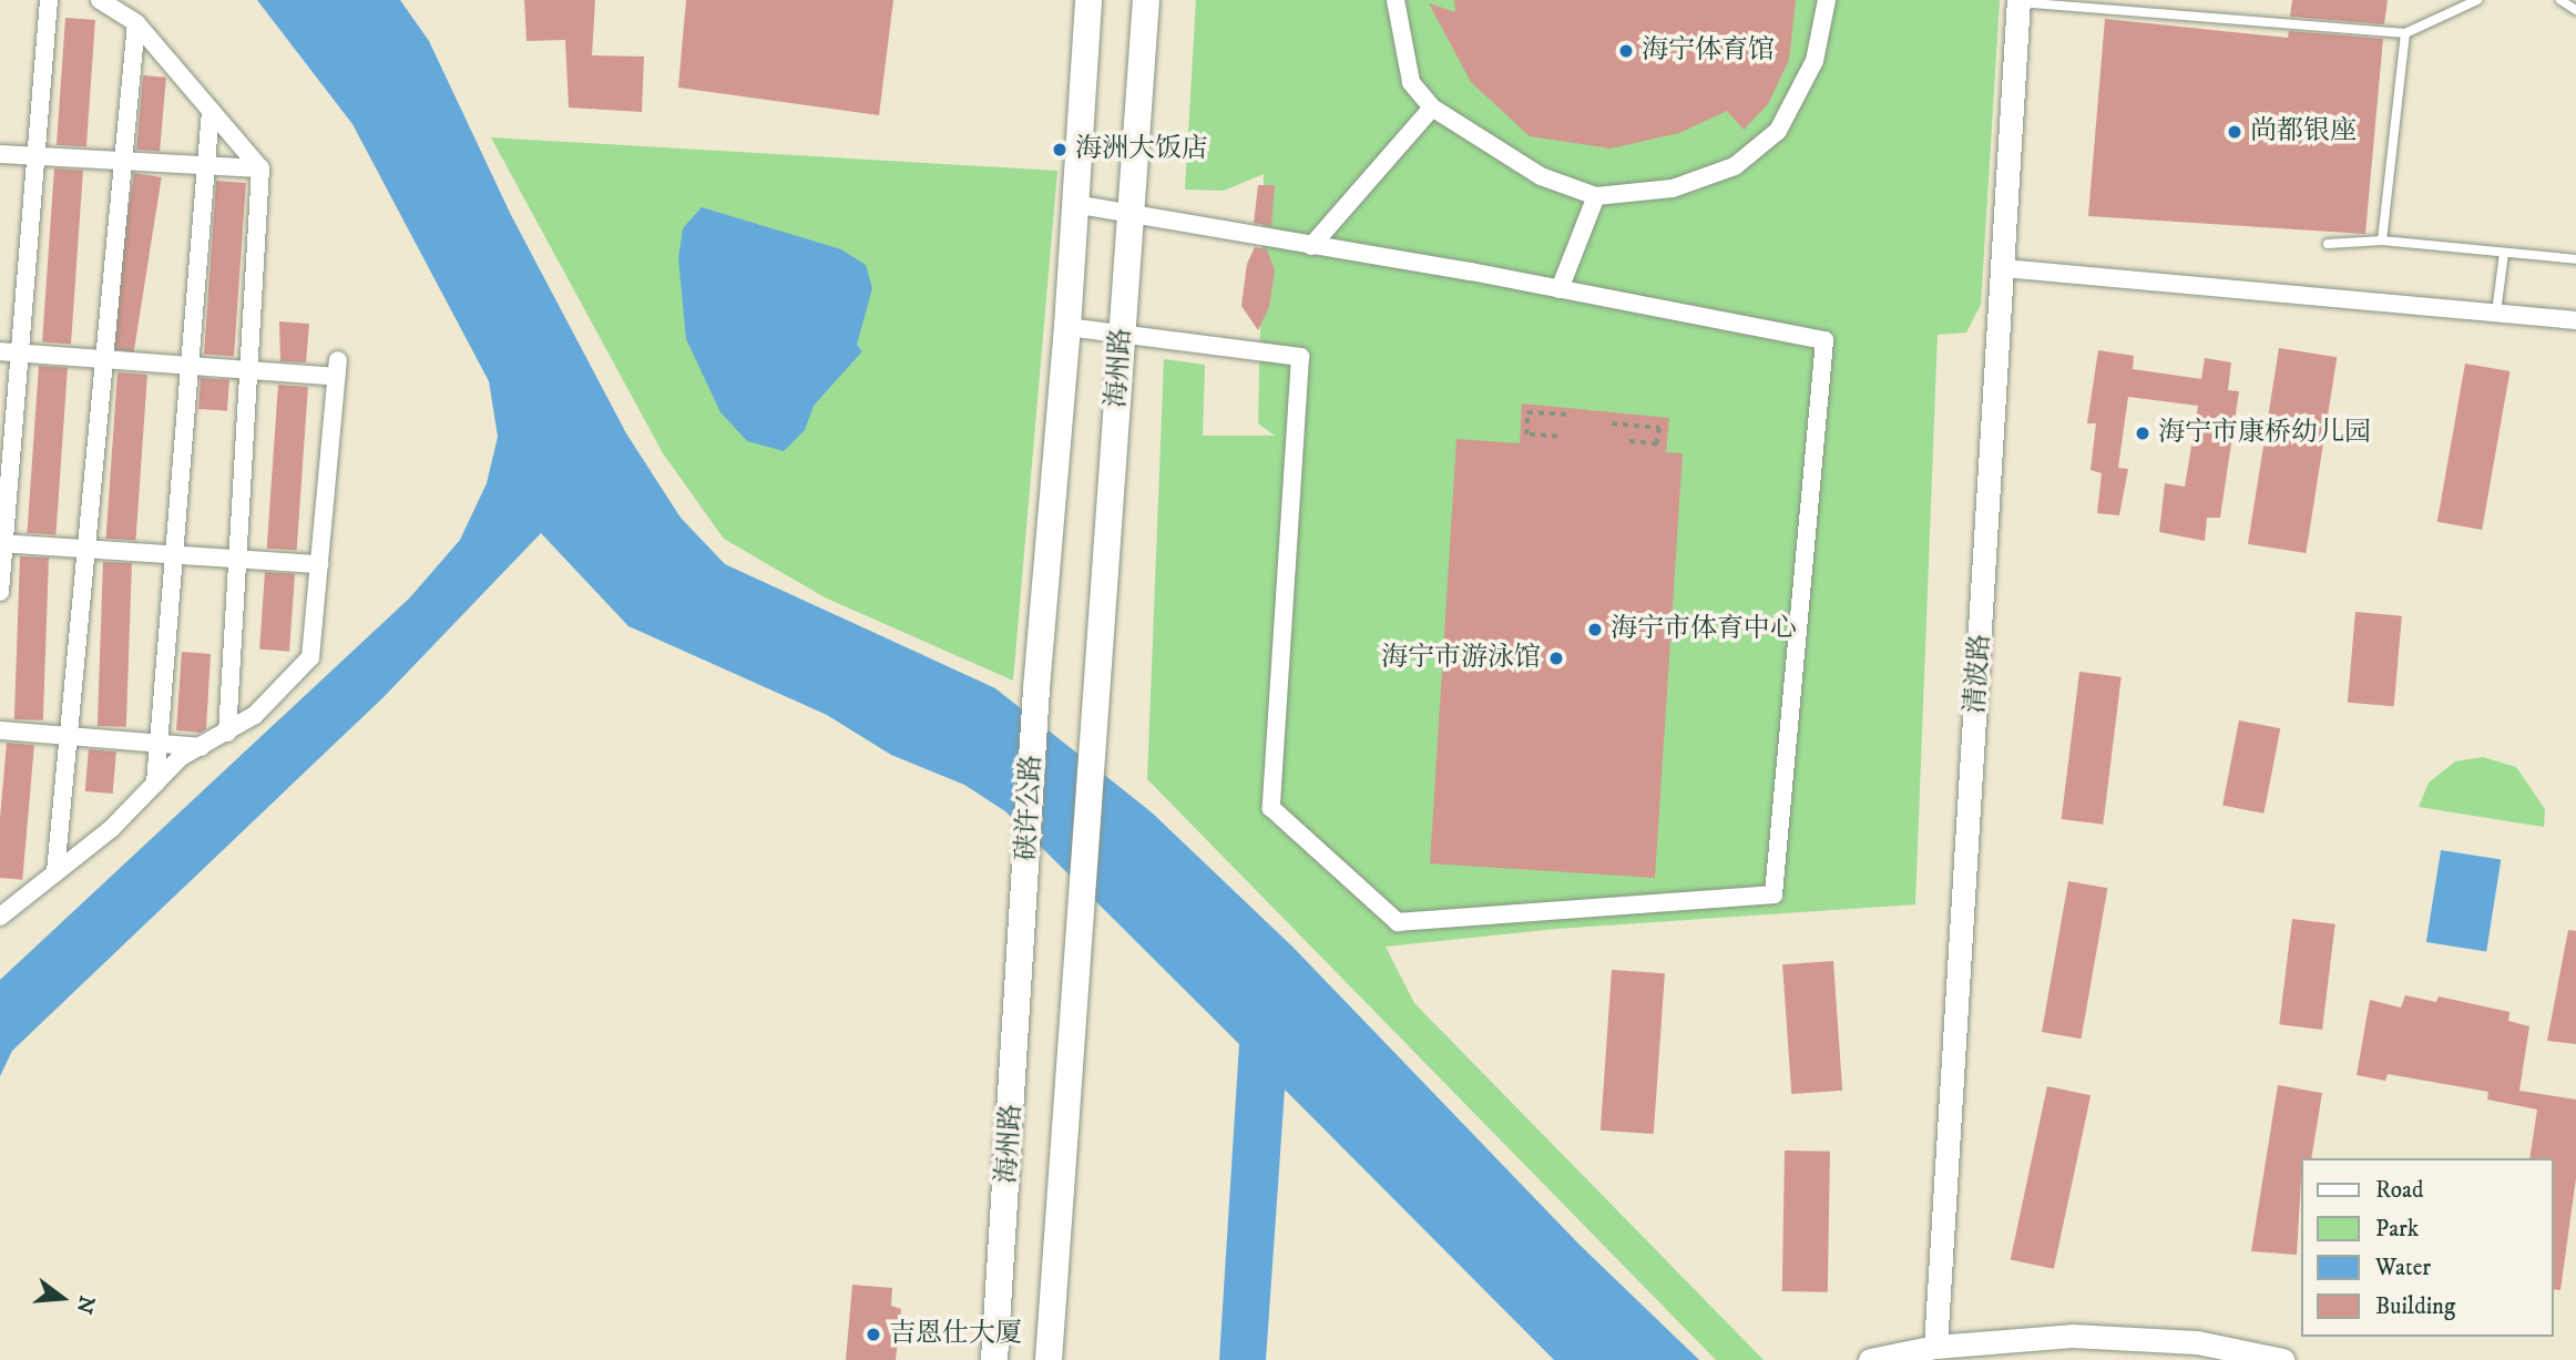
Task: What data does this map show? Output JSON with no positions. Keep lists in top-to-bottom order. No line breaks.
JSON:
{"streets":{"main road":["海州路","硖许公路"],"street":["清波路"]},"crossings":[["海州路","硖许公路"]],"places":["海宁体育馆","尚都银座","海洲大饭店","海宁市康桥幼儿园","海宁市体育中心","海宁市游泳馆","吉恩仕大厦"],"legend":["Road","Park","Water","Building"],"north":"right"}
